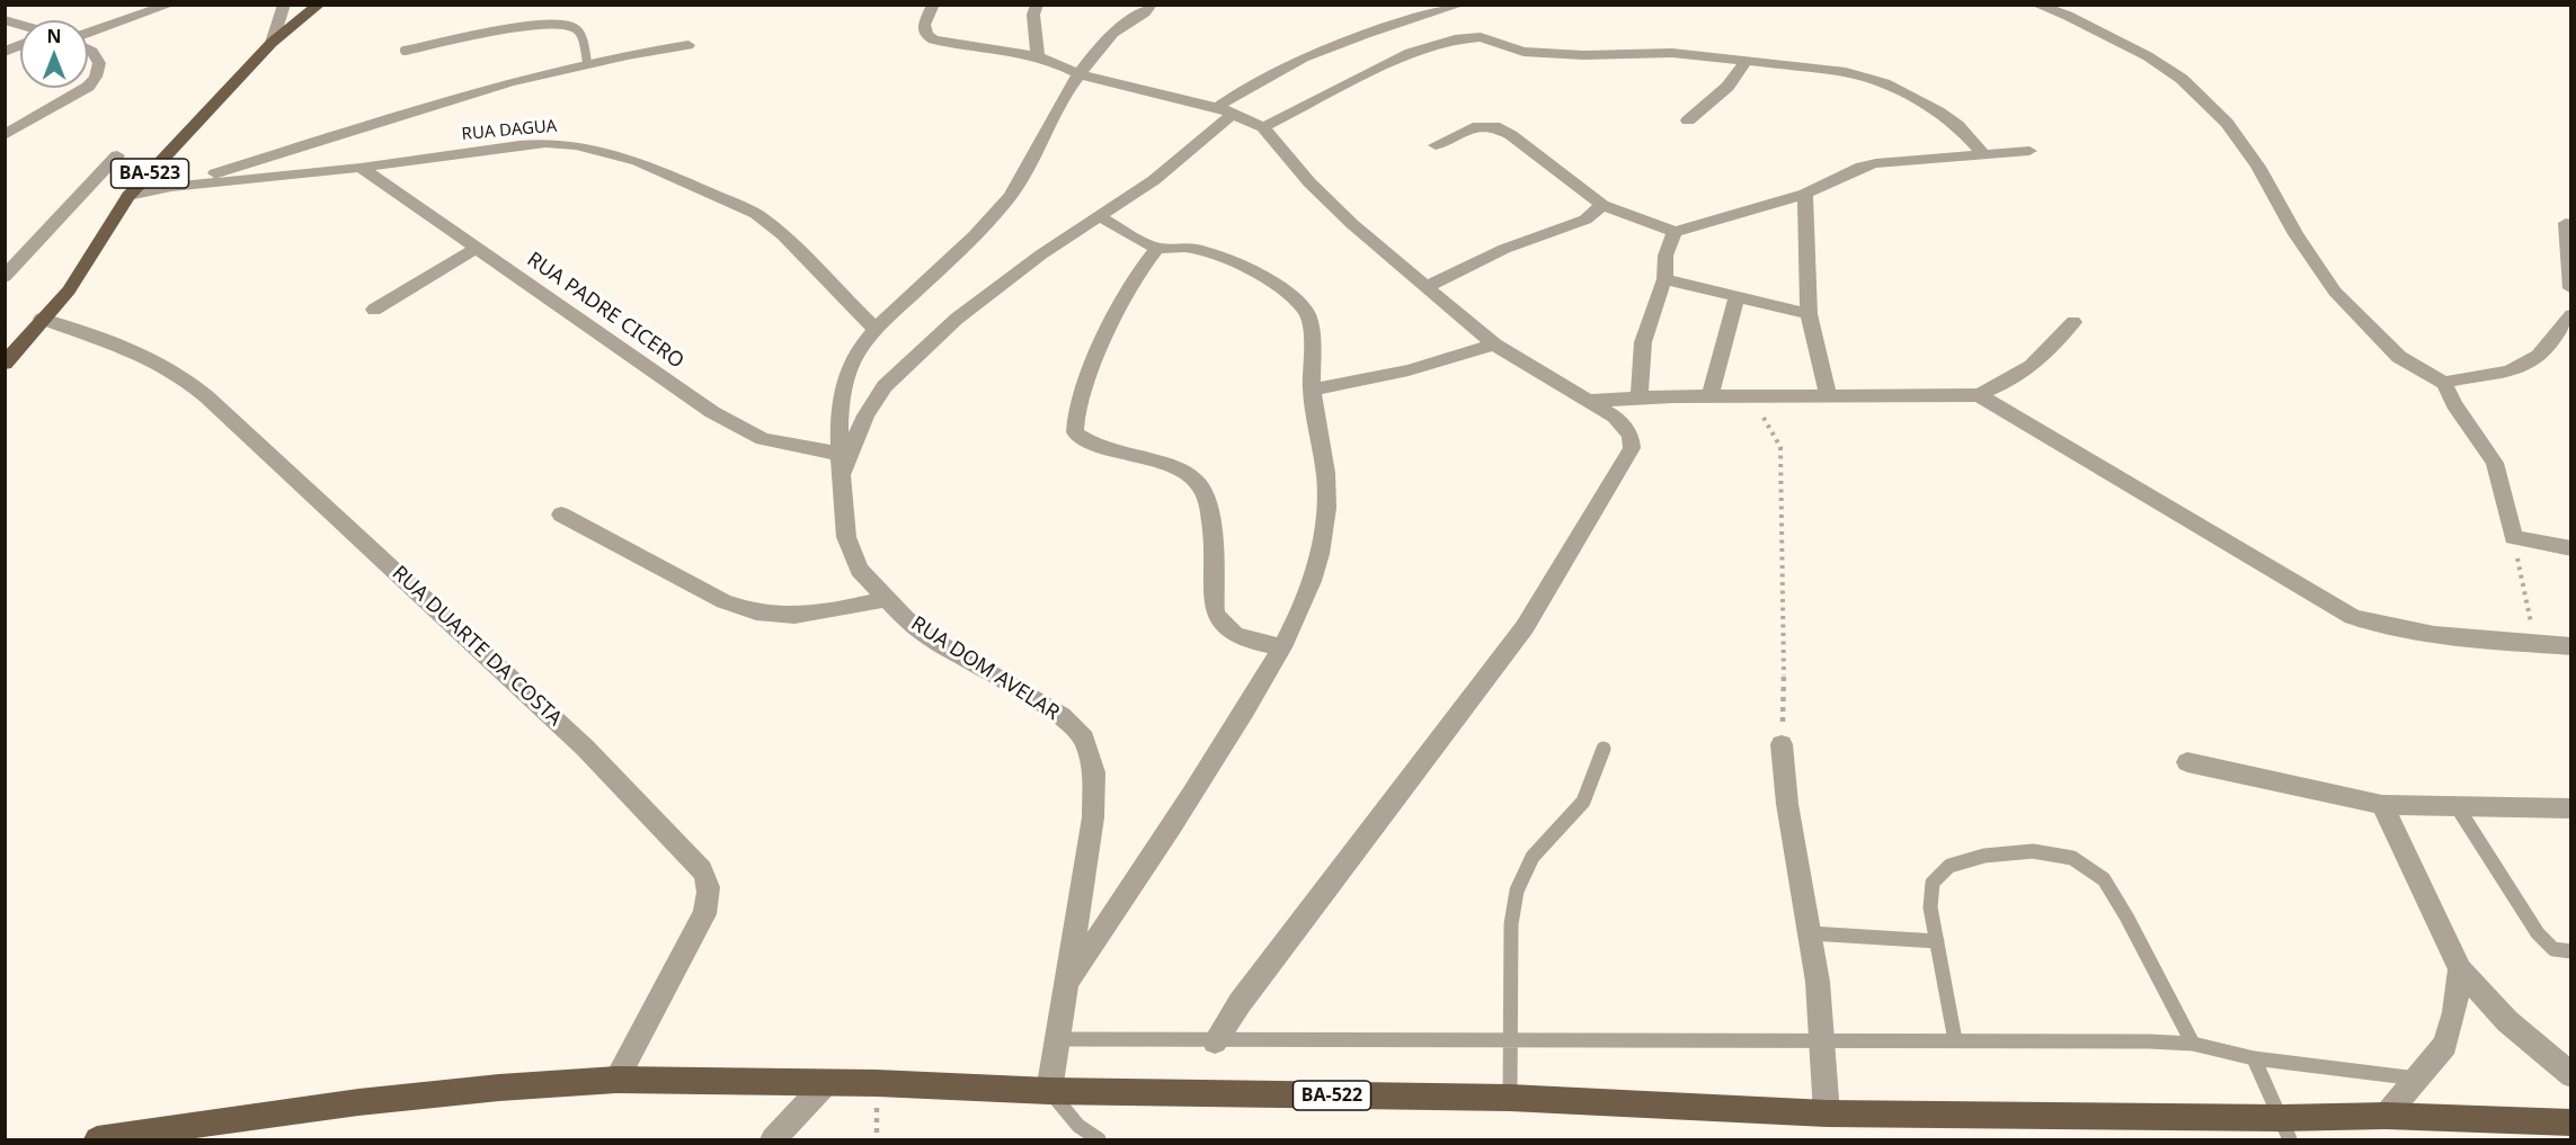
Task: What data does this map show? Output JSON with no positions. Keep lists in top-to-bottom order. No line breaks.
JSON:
{"streets":{"main road":["BA-523","BA-522"],"street":["RUA DAGUA","RUA PADRE CICERO","RUA DUARTE DA COSTA","RUA DOM AVELAR"]},"crossings":[["RUA DAGUA","BA-523"],["RUA DAGUA","RUA PADRE CICERO"],["BA-523","RUA DUARTE DA COSTA"],["RUA DUARTE DA COSTA","BA-522"],["RUA DOM AVELAR","BA-522"]],"north":"top"}
